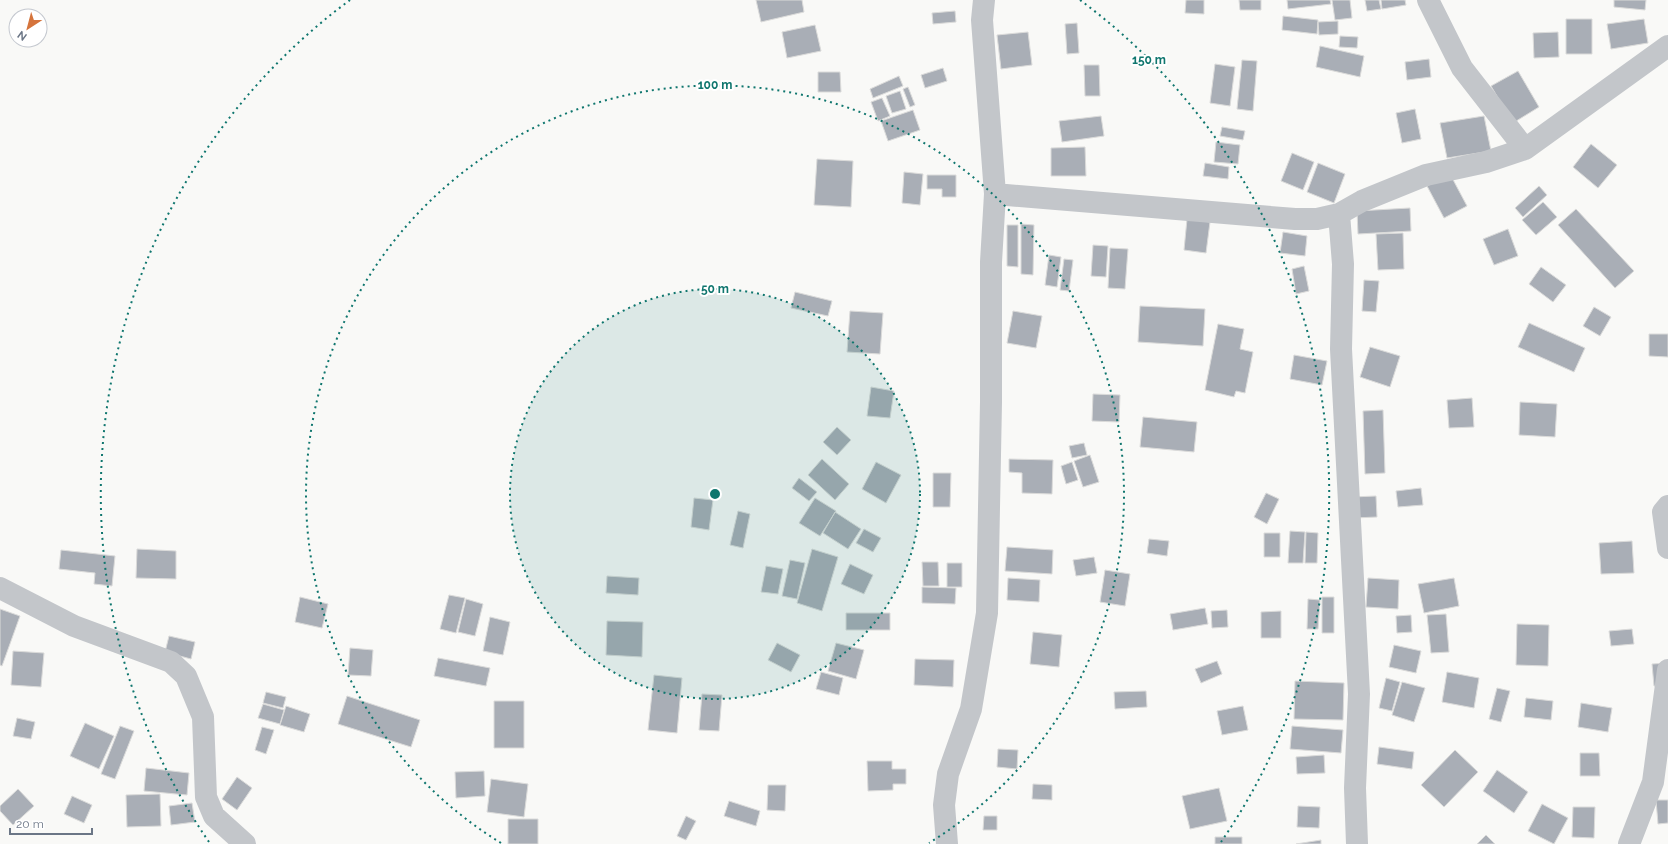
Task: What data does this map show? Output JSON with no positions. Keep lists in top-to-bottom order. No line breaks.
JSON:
{"scale_bar":"20 m","north":"bottom left","rings":["150 m","100 m","50 m"]}
